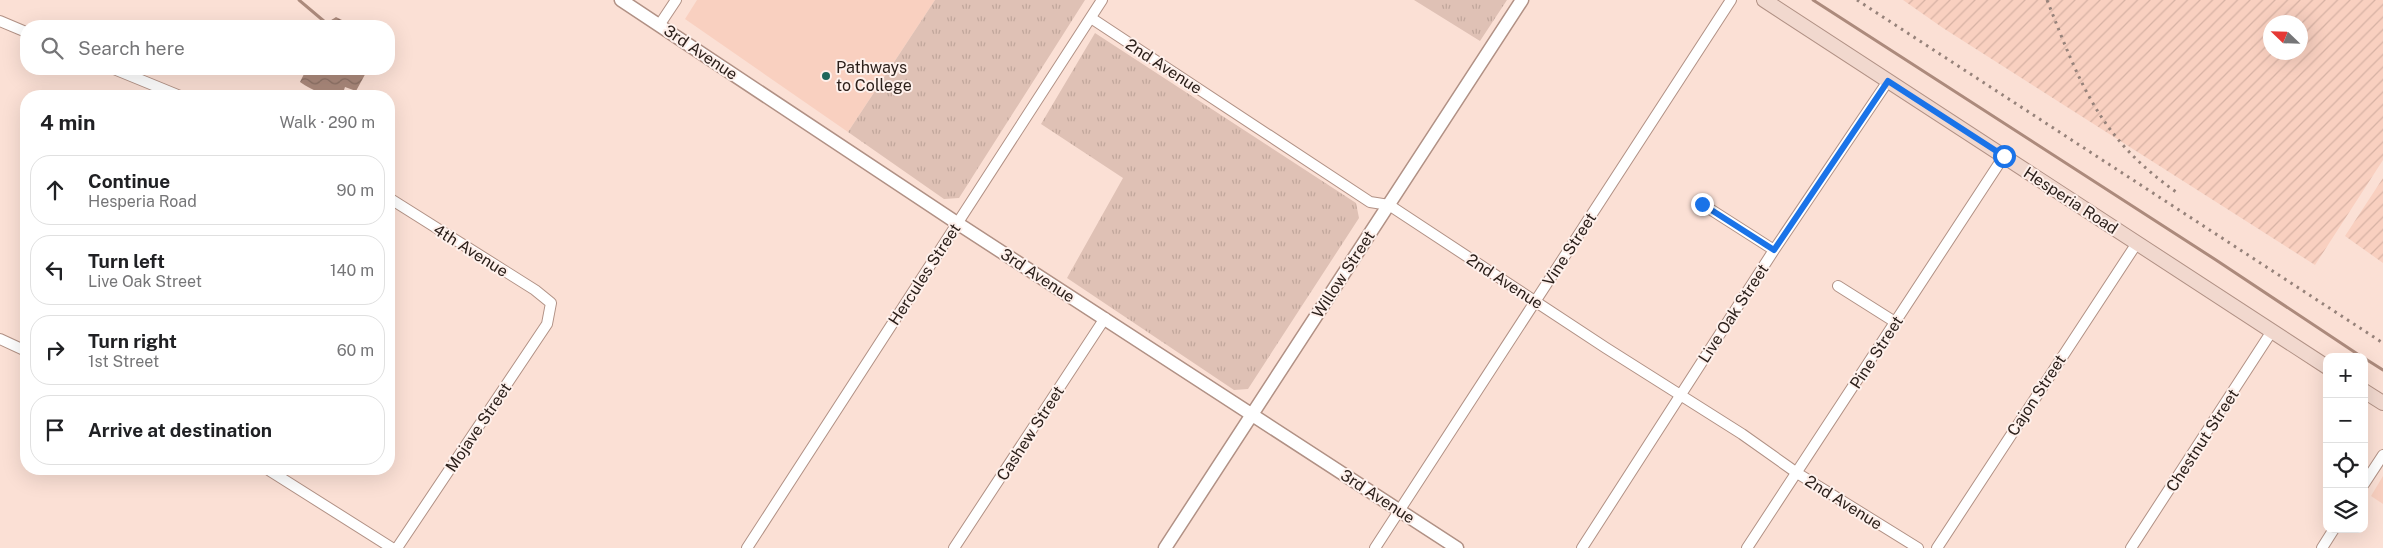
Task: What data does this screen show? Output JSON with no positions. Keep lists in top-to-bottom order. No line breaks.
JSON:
{"streets":{"main road":["Hesperia Road"],"street":["3rd Avenue","2nd Avenue","Vine Street","4th Avenue","Hercules Street","Willow Street","Live Oak Street","Pine Street","Cajon Street","Mojave Street","Cashew Street","Chestnut Street"]},"crossings":[["3rd Avenue","Vine Street"],["3rd Avenue","Hercules Street"],["3rd Avenue","Willow Street"],["3rd Avenue","Cashew Street"],["2nd Avenue","Vine Street"],["2nd Avenue","Hercules Street"],["2nd Avenue","Willow Street"],["2nd Avenue","Live Oak Street"],["2nd Avenue","Pine Street"],["Hesperia Road","Live Oak Street"],["Hesperia Road","Pine Street"],["Hesperia Road","Cajon Street"],["Hesperia Road","Chestnut Street"],["4th Avenue","Mojave Street"]],"places":["Pathways to College"],"north":"top left","page":{"search":"Search here","heading":["4 min","Walk · 290 m"],"list":[["Continue","Hesperia Road","90 m"],["Turn left","Live Oak Street","140 m"],["Turn right","1st Street","60 m"],"Arrive at destination"],"map_buttons":["+","−"]}}
